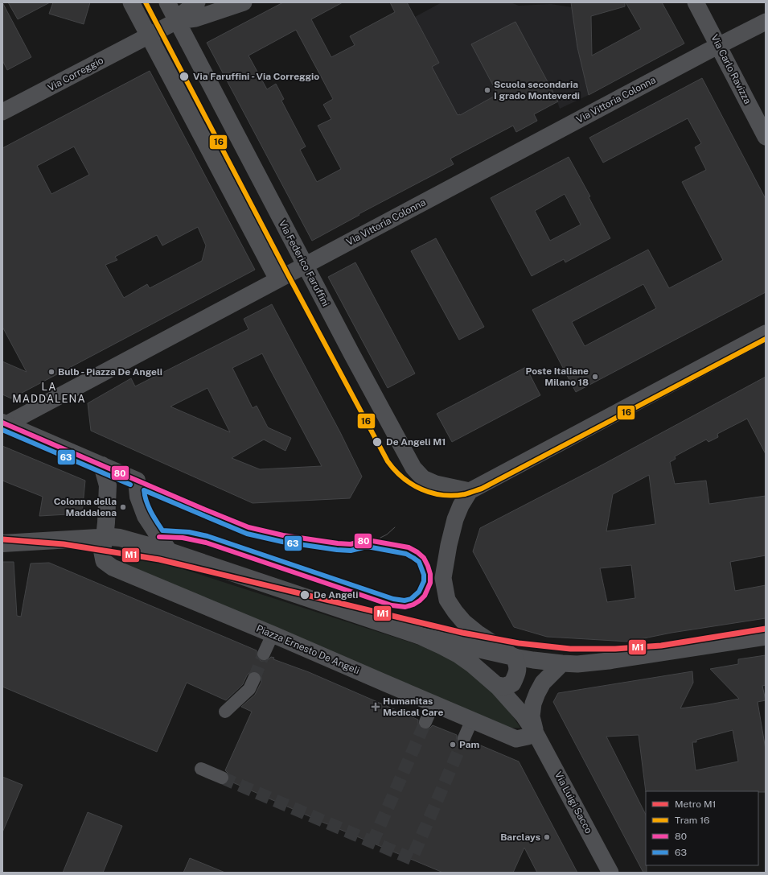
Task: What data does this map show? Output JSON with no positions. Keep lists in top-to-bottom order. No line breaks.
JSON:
{"streets":{"street":["Via Carlo Ravizza","Via Correggio","Via Vittoria Colonna","Via Federico Faruffini","Piazza Ernesto De Angeli","Via Luigi Sacco"]},"crossings":[["Via Carlo Ravizza","Via Vittoria Colonna"],["Via Correggio","Via Federico Faruffini"],["Via Vittoria Colonna","Via Federico Faruffini"],["Piazza Ernesto De Angeli","Via Luigi Sacco"]],"districts":["LA MADDALENA"],"places":{"other":["Via Faruffini - Via Correggio","Scuola secondaria I grado Monteverdi","Bulb - Piazza De Angeli","Poste Italiane Milano 18","De Angeli M1","Colonna della Maddalena","De Angeli","Pam","Barclays"],"health":["Humanitas Medical Care"]},"lines":["tram line 16","transit line 80","transit line 63","metro line M1"],"legend":["Metro M1","Tram 16","80","63"]}
